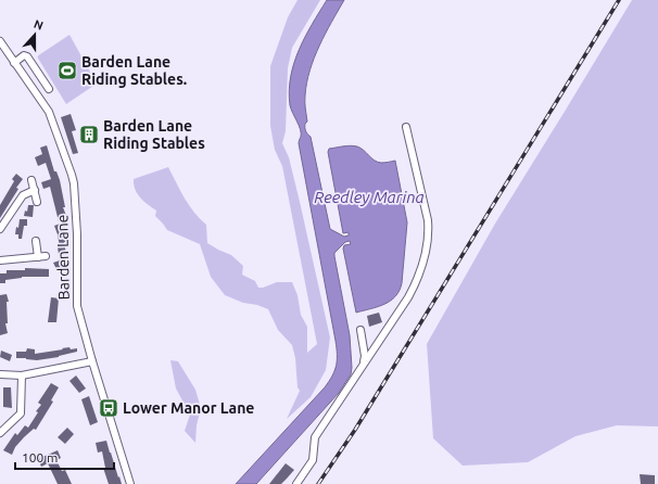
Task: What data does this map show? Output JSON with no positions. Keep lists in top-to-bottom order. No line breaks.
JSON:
{"streets":{"street":["Barden Lane"]},"water":["Reedley Marina"],"places":{"sports":["Barden Lane Riding Stables."],"building":["Barden Lane Riding Stables"],"bus stop":["Lower Manor Lane"]},"scale_bar":"100 m","north":"top"}
